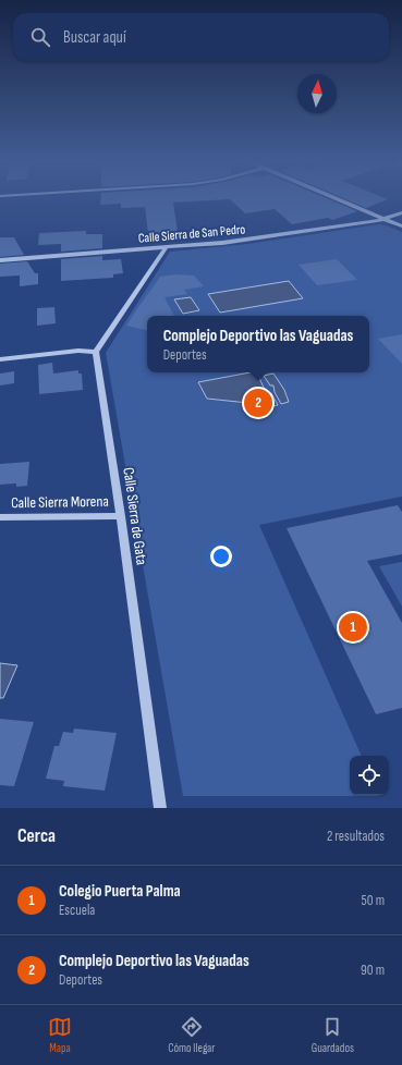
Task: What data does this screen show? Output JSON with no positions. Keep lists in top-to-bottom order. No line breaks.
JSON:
{"streets":{"street":["Calle Sierra de San Pedro","Calle Sierra Morena","Calle Sierra de Gata"]},"crossings":[["Calle Sierra Morena","Calle Sierra de Gata"]],"north":"top","page":{"search":"Buscar aquí","popup":["Complejo Deportivo las Vaguadas","Deportes"],"pins":["2","1"],"heading":["Cerca","2 resultados"],"list":[{"mark":"1","name":"Colegio Puerta Palma","note":"Escuela","value":"50 m"},{"mark":"2","name":"Complejo Deportivo las Vaguadas","note":"Deportes","value":"90 m"}],"nav":["Mapa","Cómo llegar","Guardados"]}}
